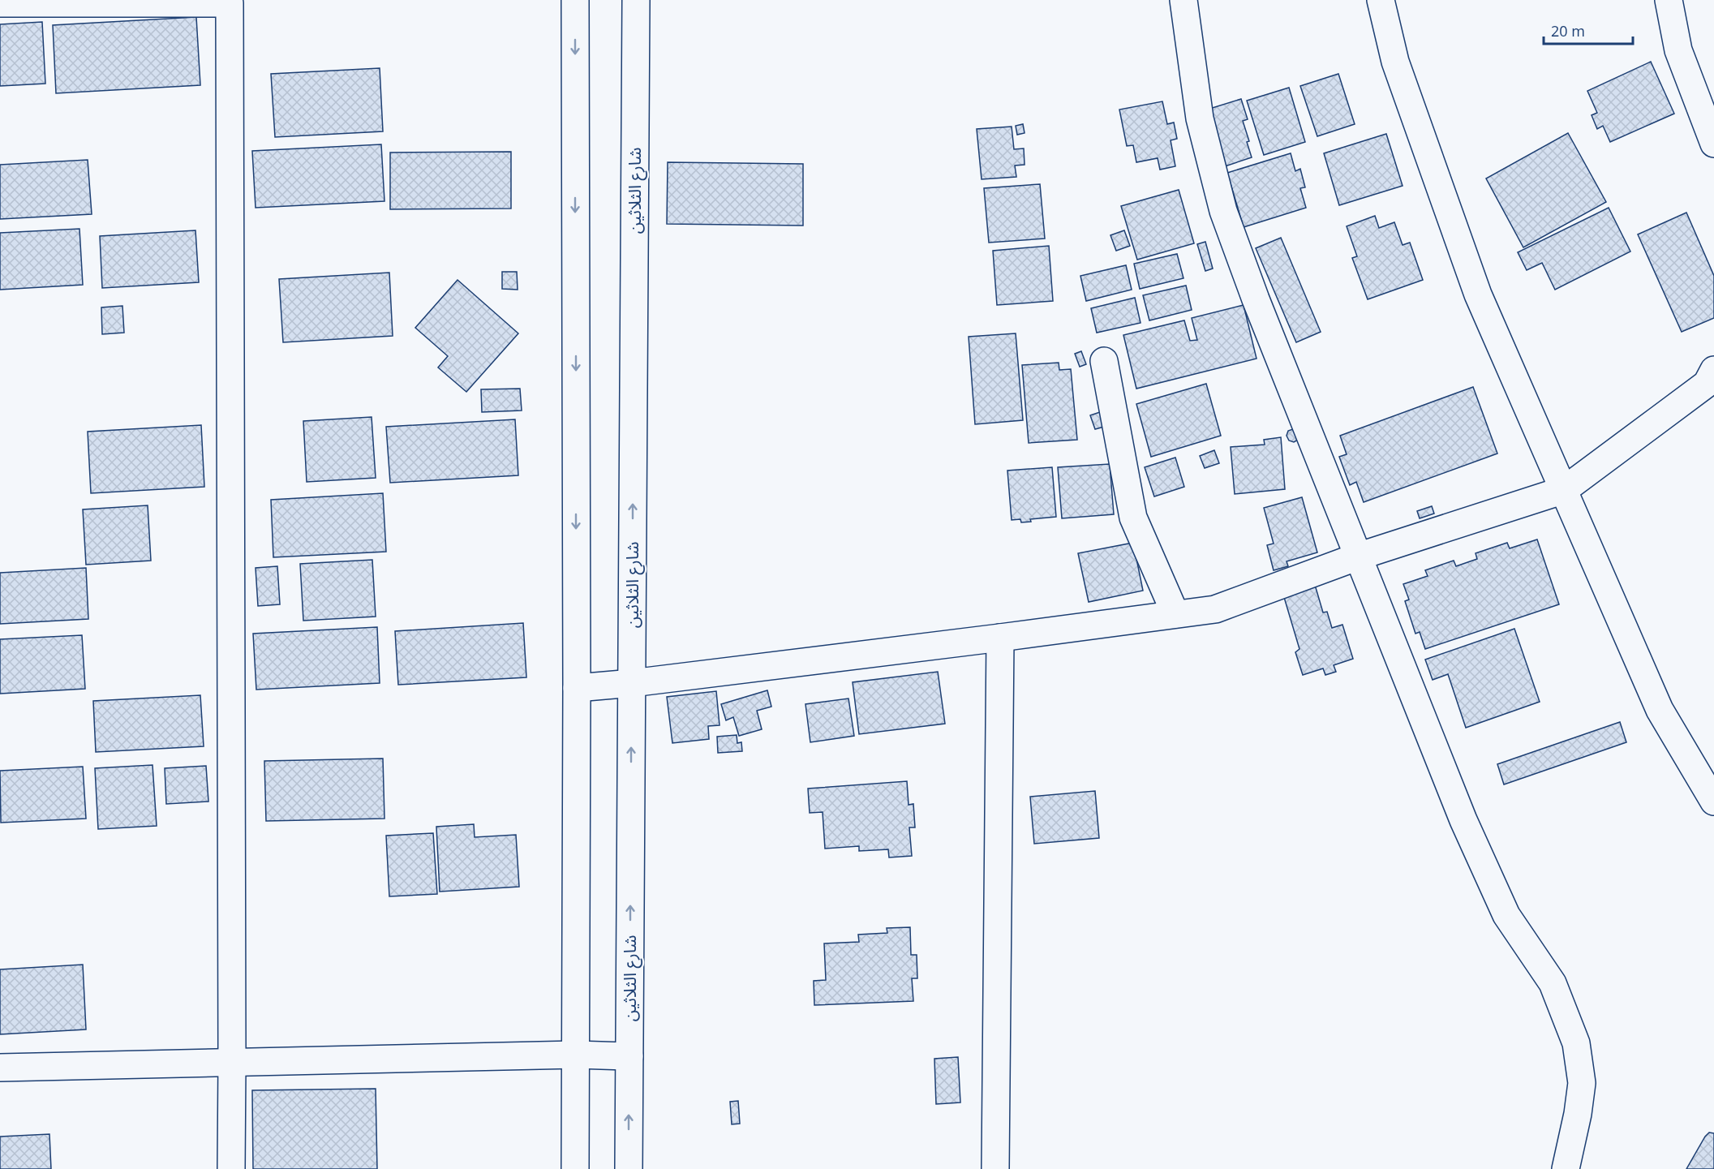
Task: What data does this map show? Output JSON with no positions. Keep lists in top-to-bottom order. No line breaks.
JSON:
{"streets":{"street":["شارع الثلاثين"]},"scale_bar":"20 m"}
